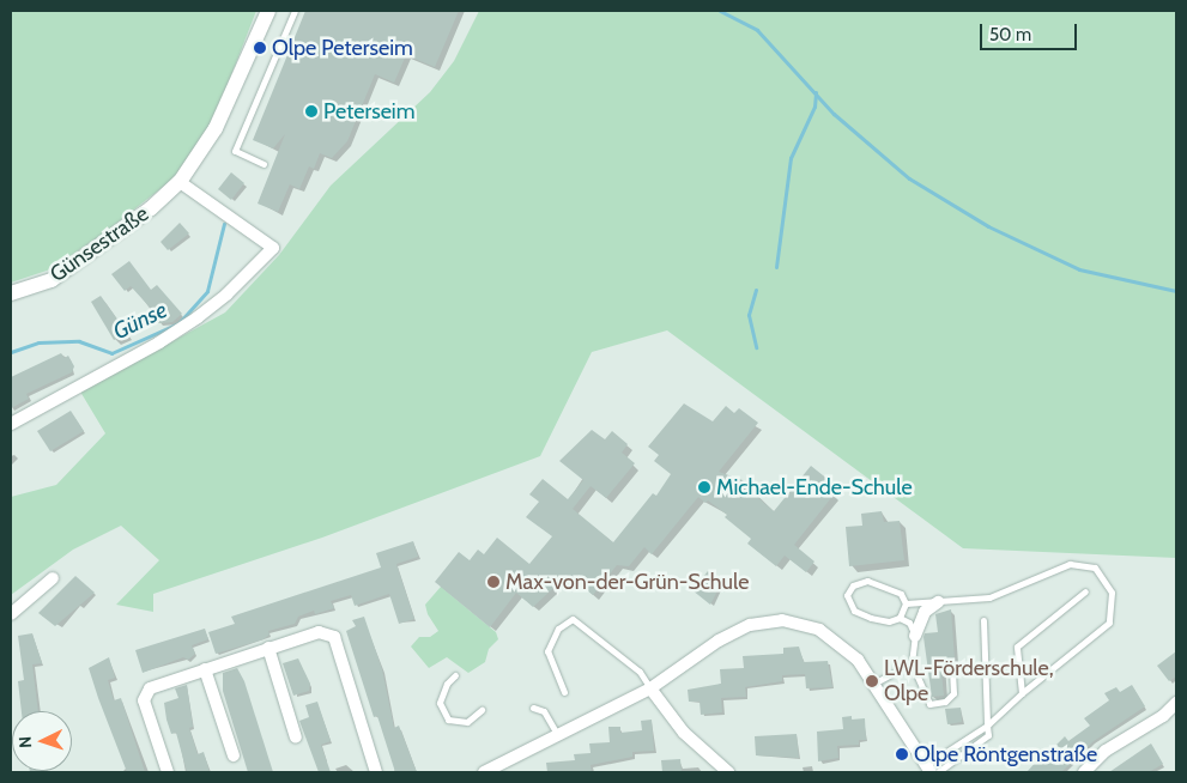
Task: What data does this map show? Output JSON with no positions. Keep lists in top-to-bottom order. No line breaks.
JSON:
{"streets":{"street":["Günsestraße"]},"water":["Günse"],"places":["Olpe Peterseim","Peterseim","Michael-Ende-Schule","Max-von-der-Grün-Schule","LWL-Förderschule, Olpe","Olpe Röntgenstraße"],"scale_bar":"50 m","north":"left"}
